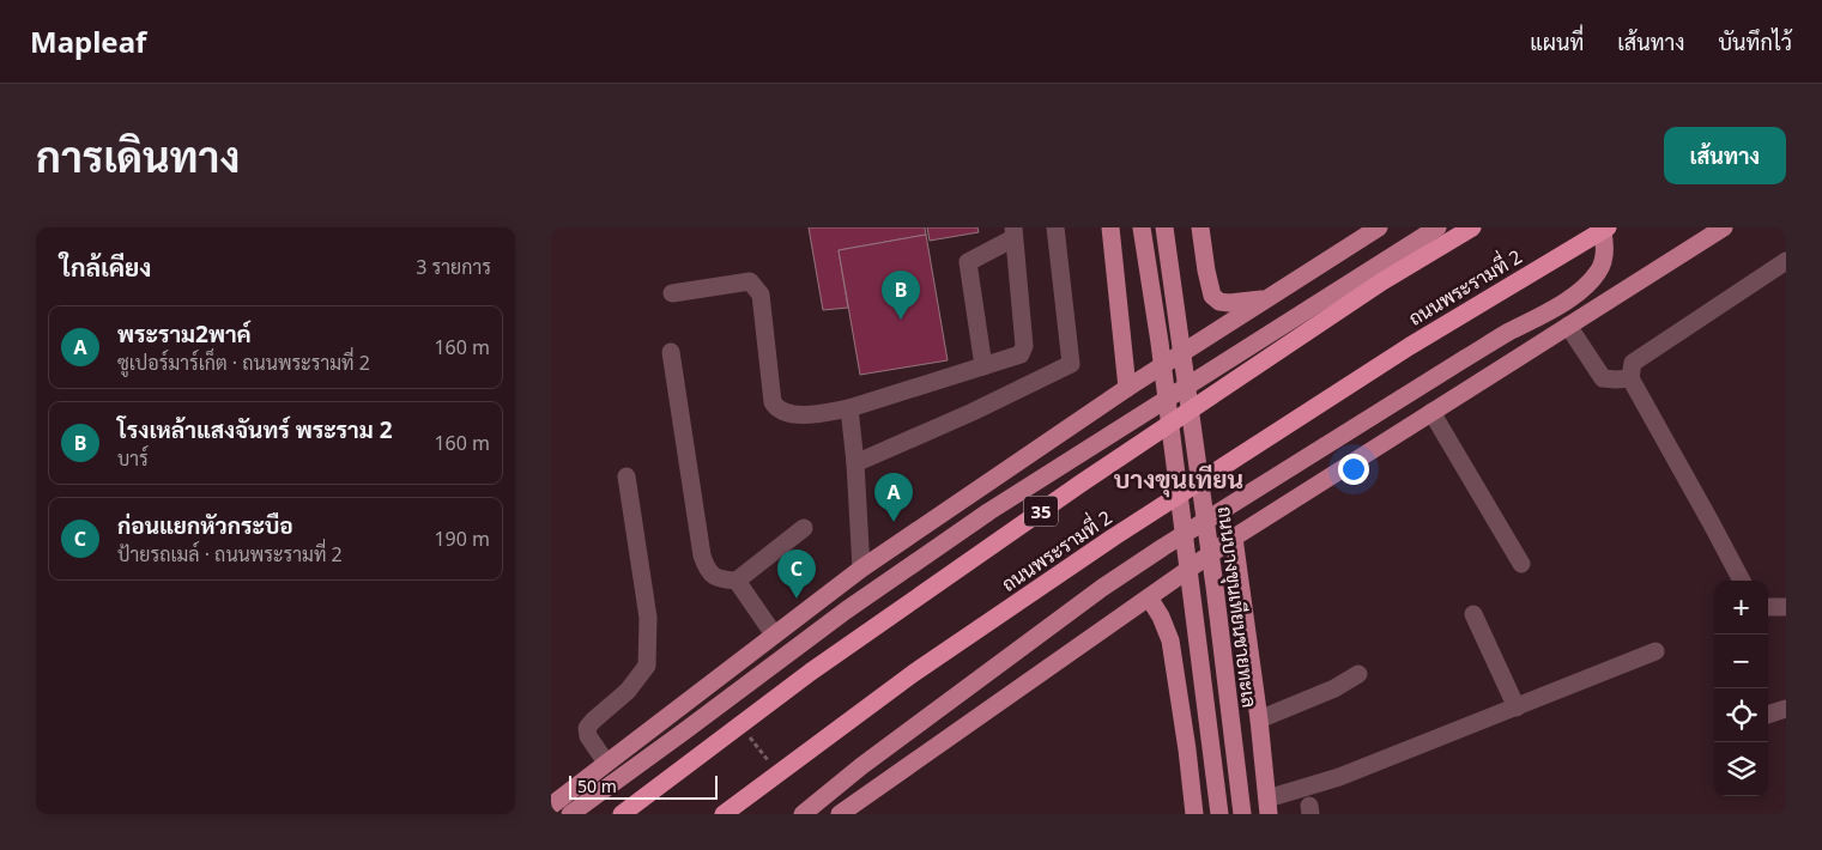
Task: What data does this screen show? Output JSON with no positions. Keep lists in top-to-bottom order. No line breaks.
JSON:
{"streets":{"highway":["ถนนพระรามที่ 2","35"],"main road":["ถนนบางขุนเทียนชายทะเล"]},"districts":["บางขุนเทียน"],"scale_bar":"50 m","page":{"header":"Mapleaf","nav":["แผนที่","เส้นทาง","บันทึกไว้"],"buttons":"เส้นทาง","title":"การเดินทาง","heading":["ใกล้เคียง","3 รายการ"],"pins":["B","A","C"],"list":[{"mark":"A","name":"พระราม2พาค์","note":"ซูเปอร์มาร์เก็ต · ถนนพระรามที่ 2","value":"160 m"},{"mark":"B","name":"โรงเหล้าแสงจันทร์ พระราม 2","note":"บาร์","value":"160 m"},{"mark":"C","name":"ก่อนแยกหัวกระบือ","note":"ป้ายรถเมล์ · ถนนพระรามที่ 2","value":"190 m"}],"map_buttons":["+","−"],"scale":"50 m"}}
